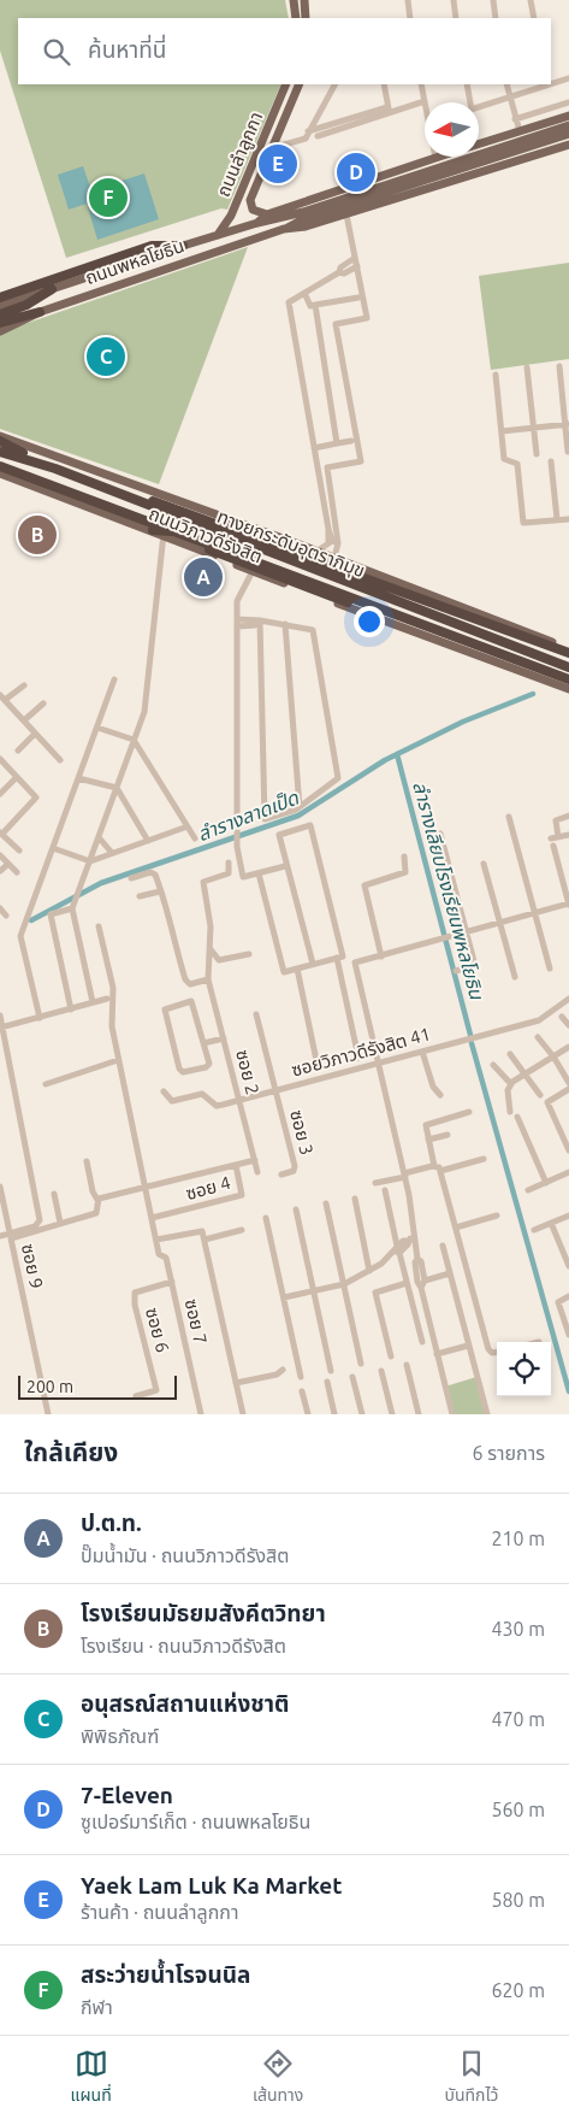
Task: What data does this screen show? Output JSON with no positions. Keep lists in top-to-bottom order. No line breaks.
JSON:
{"streets":{"highway":["ถนนวิภาวดีรังสิต","ทางยกระดับอุตราภิมุข"],"main road":["ถนนลำลูกกา","ถนนพหลโยธิน"],"street":["ซอยวิภาวดีรังสิต 41","ซอย 2","ซอย 3","ซอย 4","ซอย 9","ซอย 7","ซอย 6"]},"crossings":[["ถนนลำลูกกา","ถนนพหลโยธิน"],["ถนนวิภาวดีรังสิต","ทางยกระดับอุตราภิมุข"],["ซอยวิภาวดีรังสิต 41","ซอย 2"],["ซอยวิภาวดีรังสิต 41","ซอย 3"],["ซอย 2","ซอย 9"],["ซอย 4","ซอย 9"],["ซอย 4","ซอย 7"],["ซอย 9","ซอย 7"],["ซอย 7","ซอย 6"]],"water":["ลำรางลาดเป็ด","ลำรางเลียบโรงเรียนพหลโยธิน"],"scale_bar":"200 m","north":"left","page":{"search":"ค้นหาที่นี่","pins":["E","D","F","C","B","A"],"scale":"200 m","heading":["ใกล้เคียง","6 รายการ"],"list":[{"mark":"A","name":"ป.ต.ท.","note":"ปั๊มน้ำมัน · ถนนวิภาวดีรังสิต","value":"210 m"},{"mark":"B","name":"โรงเรียนมัธยมสังคีตวิทยา","note":"โรงเรียน · ถนนวิภาวดีรังสิต","value":"430 m"},{"mark":"C","name":"อนุสรณ์สถานแห่งชาติ","note":"พิพิธภัณฑ์","value":"470 m"},{"mark":"D","name":"7-Eleven","note":"ซูเปอร์มาร์เก็ต · ถนนพหลโยธิน","value":"560 m"},{"mark":"E","name":"Yaek Lam Luk Ka Market","note":"ร้านค้า · ถนนลำลูกกา","value":"580 m"},{"mark":"F","name":"สระว่ายน้ำโรจนนิล","note":"กีฬา","value":"620 m"}],"nav":["แผนที่","เส้นทาง","บันทึกไว้"]}}
